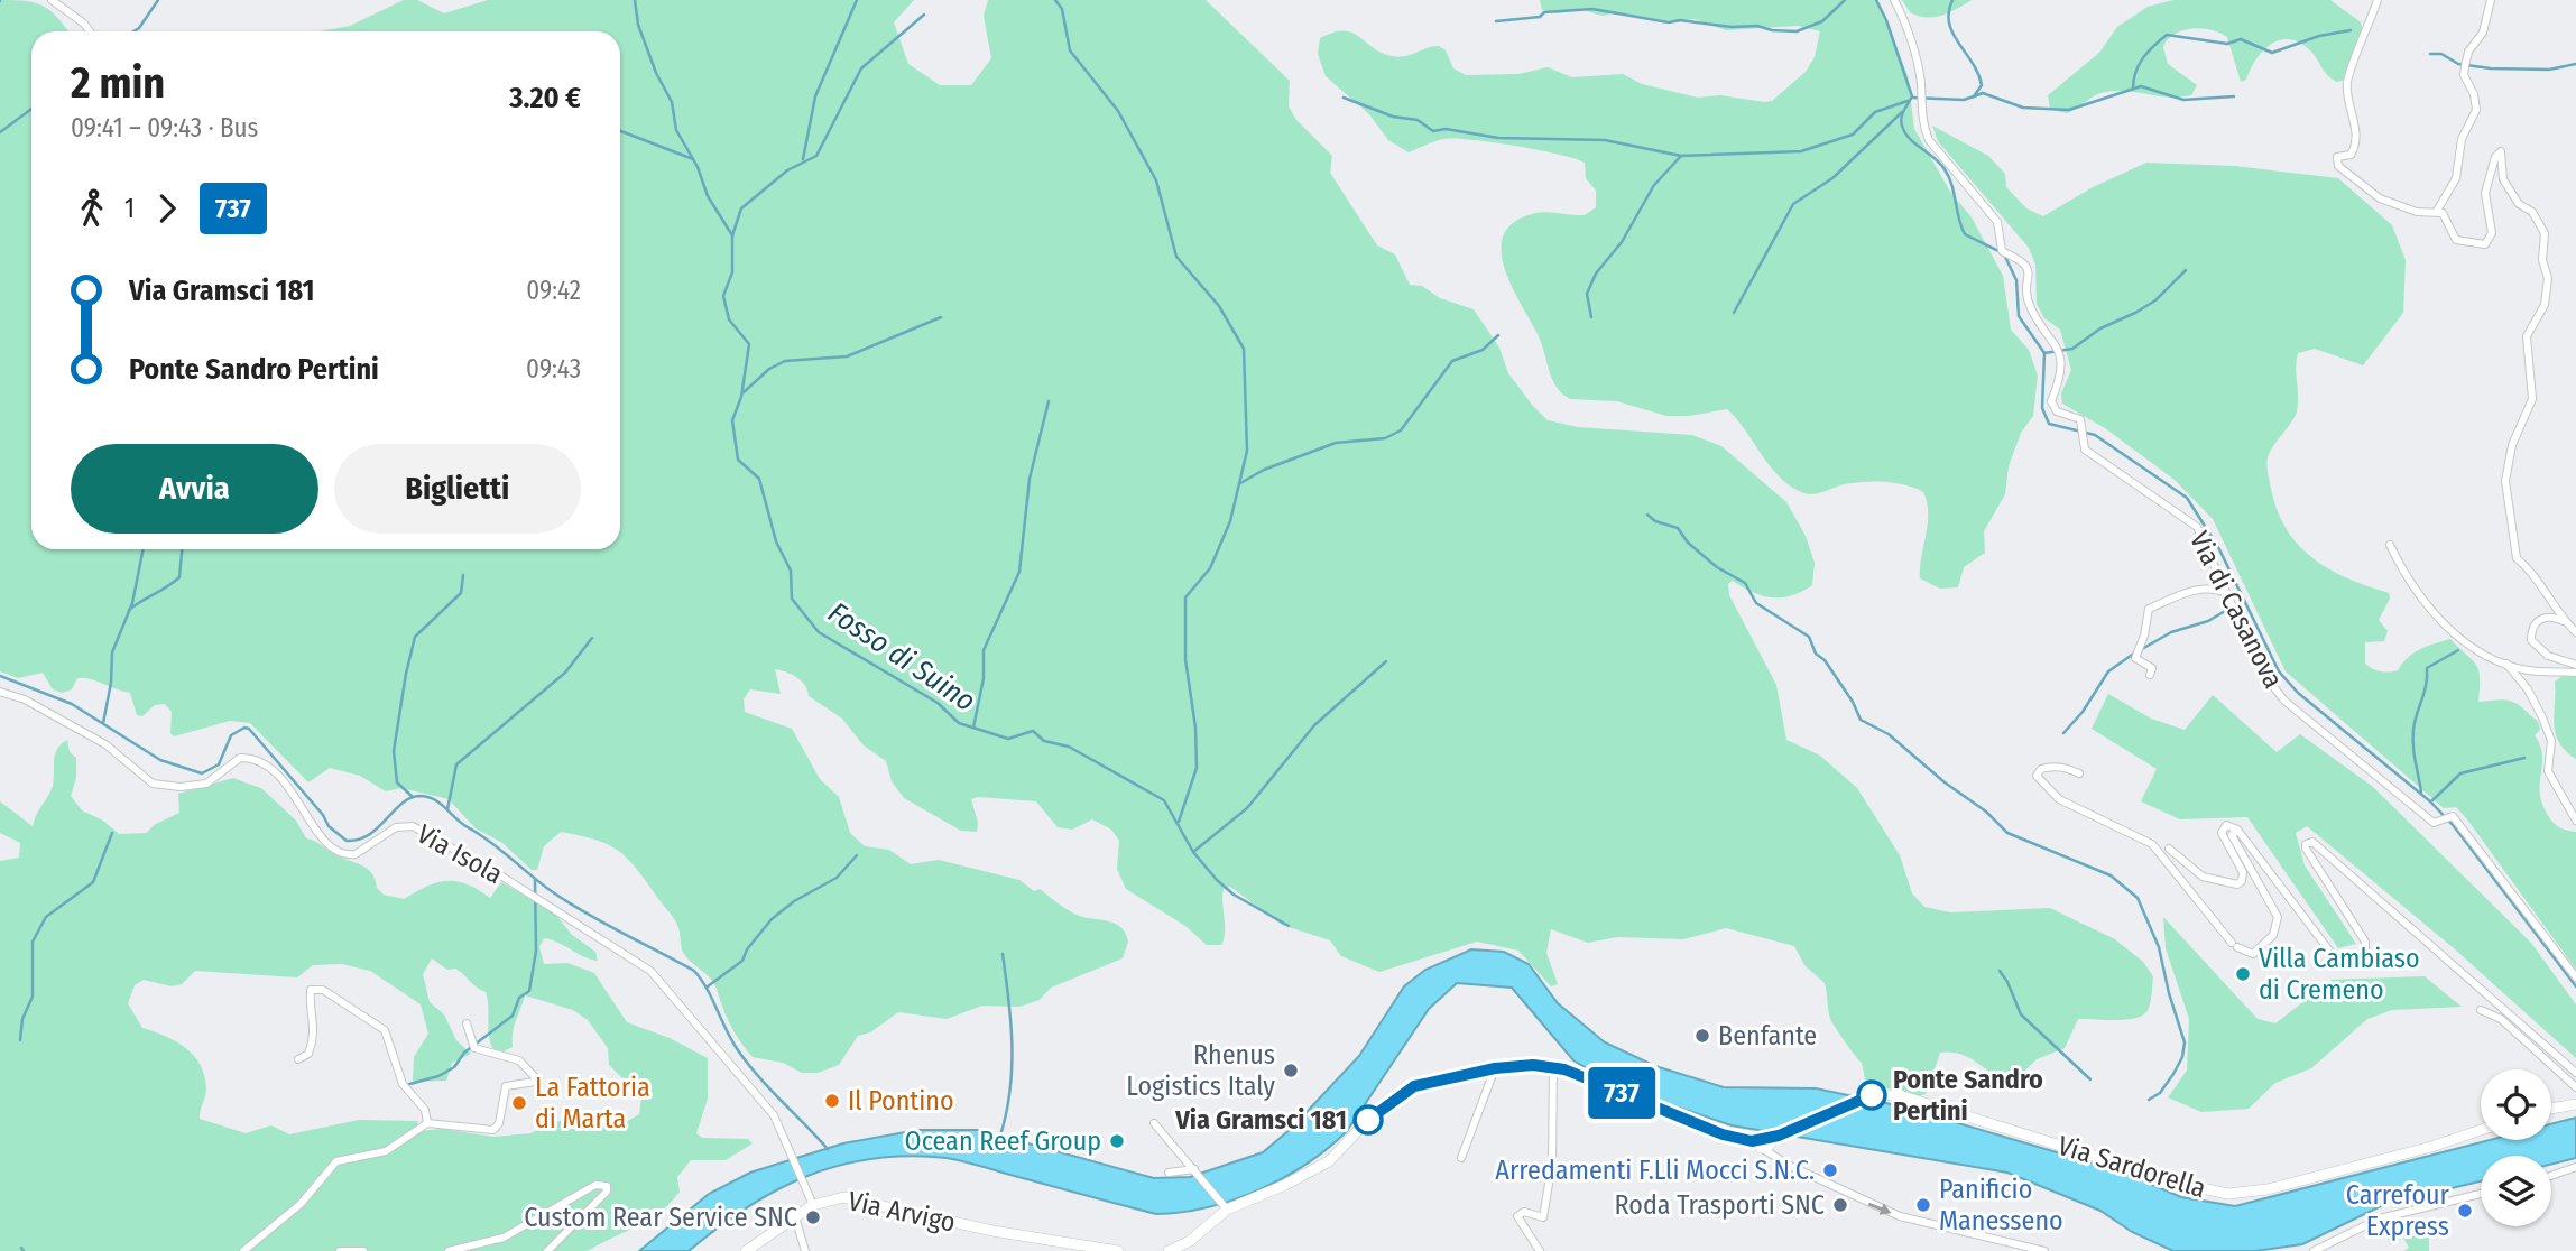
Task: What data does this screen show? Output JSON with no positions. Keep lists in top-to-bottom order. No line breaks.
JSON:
{"streets":{"main road":["Via Sardorella","Via Arvigo"],"street":["Via di Casanova","Via Isola"]},"crossings":[["Via Isola","Via Arvigo"]],"water":["Fosso di Suino"],"places":["Villa Cambiaso di Cremeno","Benfante","Rhenus Logistics Italy","Ponte Sandro Pertini","Il Pontino","La Fattoria di Marta","Via Gramsci 181","Ocean Reef Group","Arredamenti F.Lli Mocci S.N.C.","Roda Trasporti SNC","Panificio Manesseno","Carrefour Express","Custom Rear Service SNC"],"lines":["bus line 737"],"page":{"on_map":"737","heading":["2 min","09:41 – 09:43 · Bus","3.20 €"],"legs":["1","737"],"list":[{"name":"Via Gramsci 181","value":"09:42"},{"name":"Ponte Sandro Pertini","value":"09:43"}],"buttons":["Avvia","Biglietti"]}}
